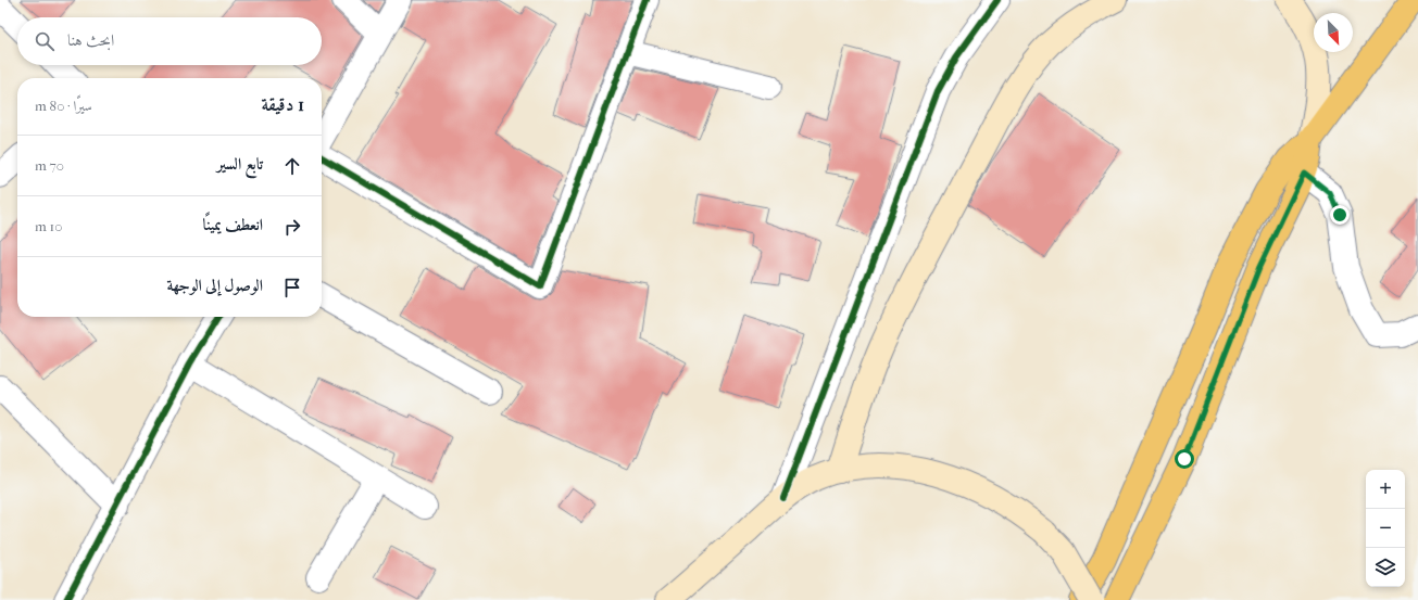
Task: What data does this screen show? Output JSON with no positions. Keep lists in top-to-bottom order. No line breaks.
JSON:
{"north":"bottom right","page":{"search":"ابحث هنا","heading":["1 دقيقة","سيرًا · 80 m"],"list":[["تابع السير","70 m"],["انعطف يمينًا","10 m"],"الوصول إلى الوجهة"],"map_buttons":["+","−"]}}
